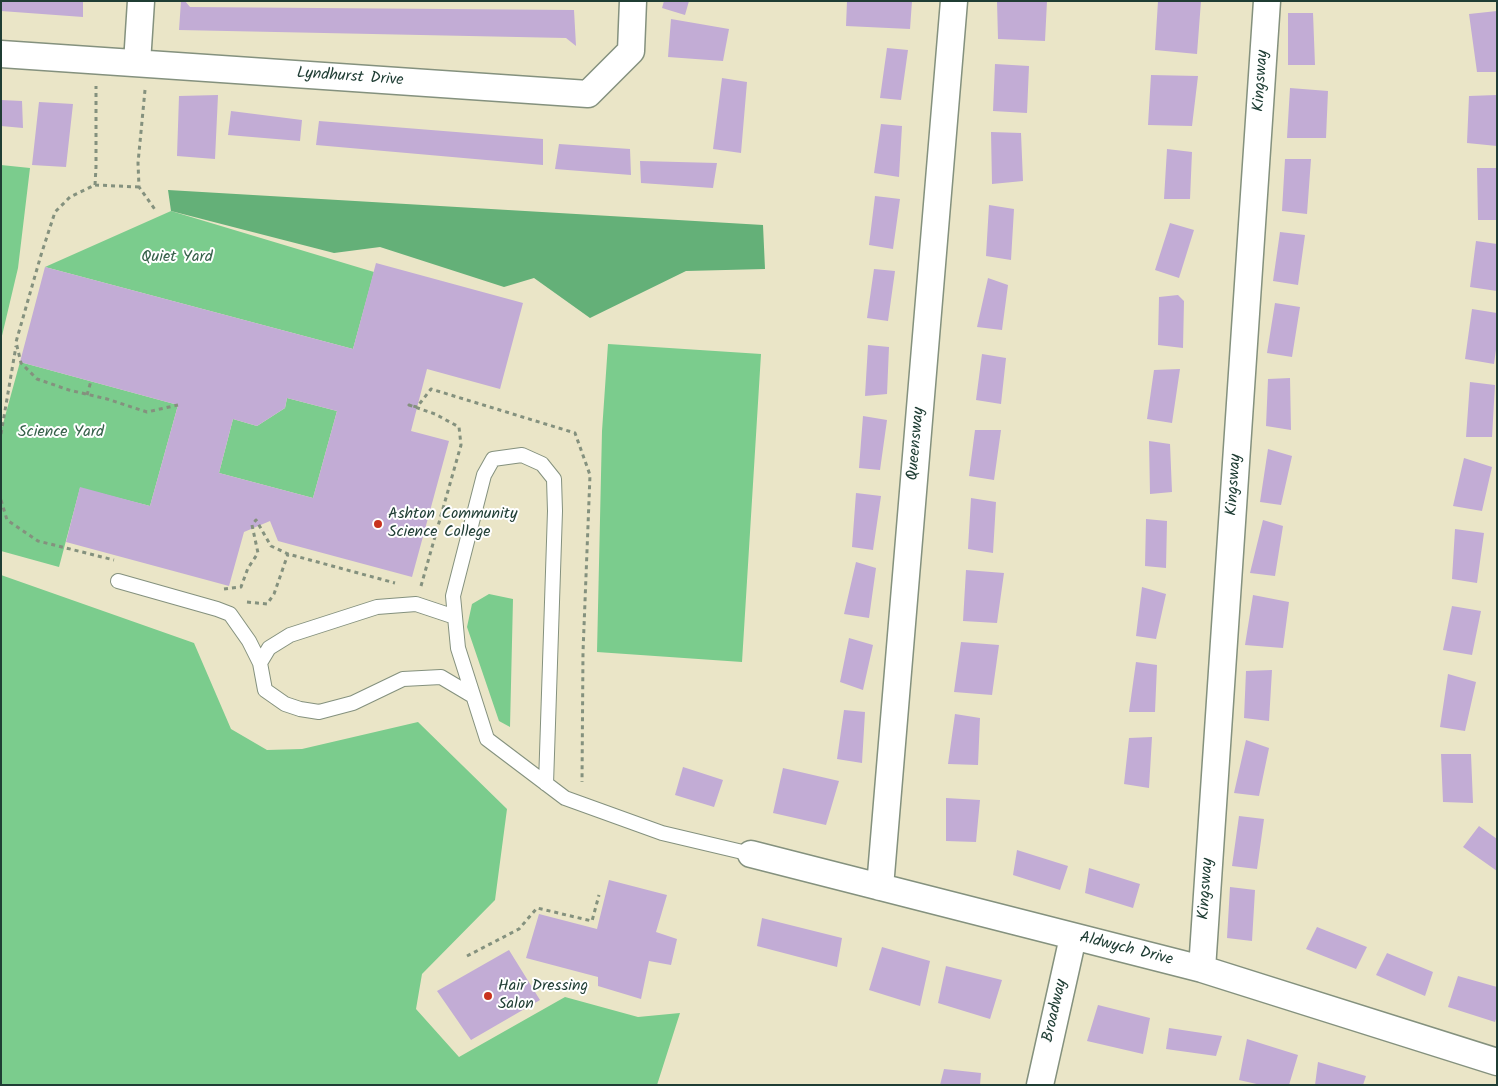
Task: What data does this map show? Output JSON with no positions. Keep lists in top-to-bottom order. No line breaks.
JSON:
{"streets":{"street":["Lyndhurst Drive","Kingsway","Queensway","Aldwych Drive","Broadway"]},"crossings":[["Kingsway","Aldwych Drive"],["Queensway","Aldwych Drive"],["Aldwych Drive","Broadway"]],"parks":["Quiet Yard","Science Yard"],"places":["Ashton Community Science College","Hair Dressing Salon"]}
